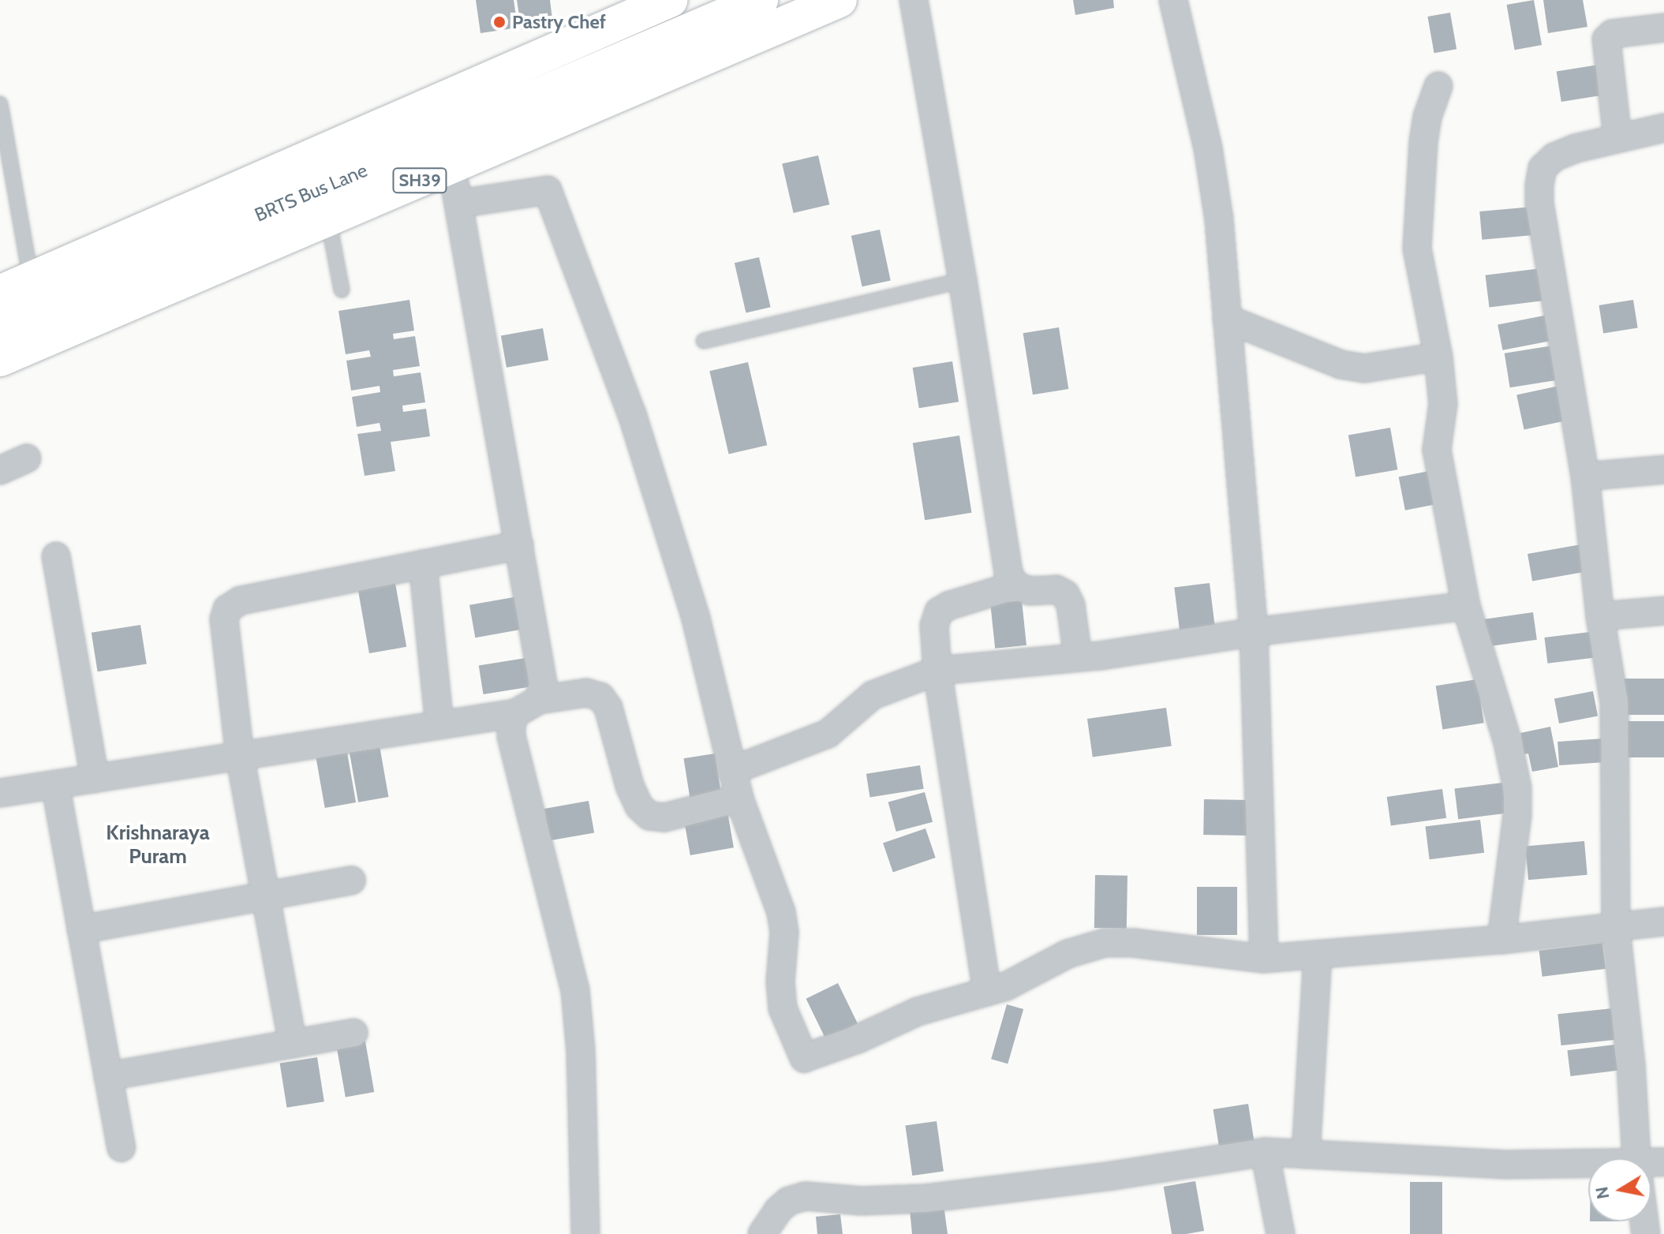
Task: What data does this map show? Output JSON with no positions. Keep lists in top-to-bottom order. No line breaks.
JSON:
{"streets":{"main road":["SH39","BRTS Bus Lane"]},"districts":["Krishnaraya Puram"],"places":["Pastry Chef"],"north":"left"}
